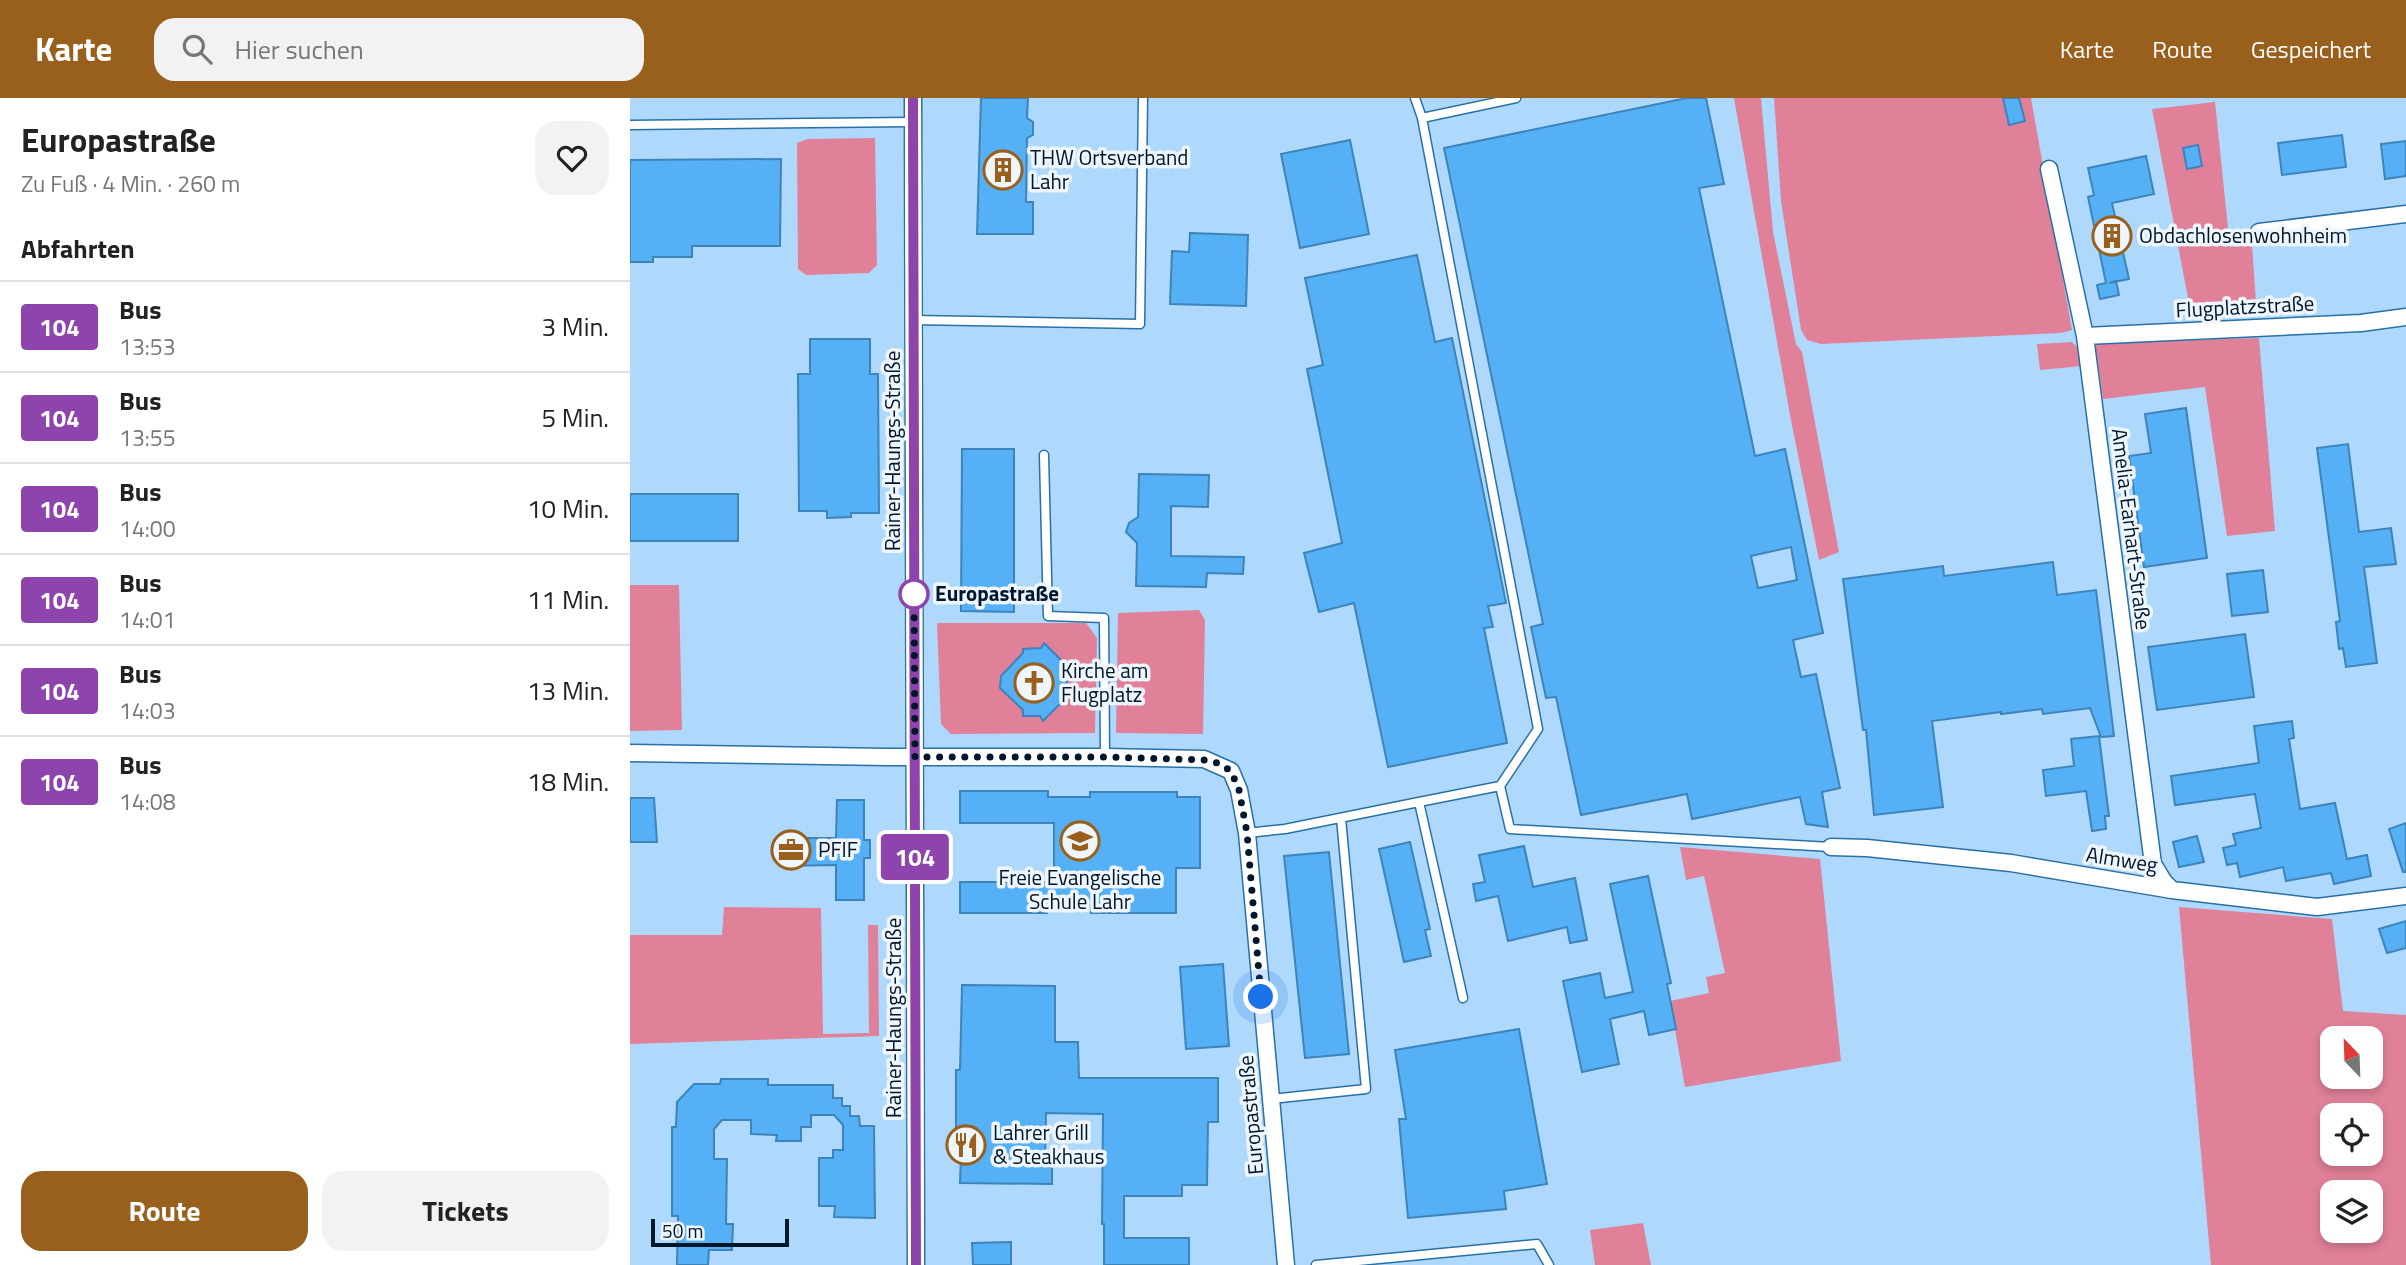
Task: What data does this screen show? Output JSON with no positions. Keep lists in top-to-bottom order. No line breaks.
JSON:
{"streets":{"street":["Flugplatzstraße","Rainer-Haungs-Straße","Amelia-Earhart-Straße","Almweg","Europastraße"]},"crossings":[["Flugplatzstraße","Amelia-Earhart-Straße"],["Rainer-Haungs-Straße","Europastraße"],["Amelia-Earhart-Straße","Almweg"]],"places":{"building":["THW Ortsverband Lahr","Obdachlosenwohnheim"],"other":["Europastraße"],"church":["Kirche am Flugplatz"],"school or university":["Freie Evangelische Schule Lahr"],"office":["PFIF"],"restaurant":["Lahrer Grill & Steakhaus"]},"lines":["bus line 104"],"scale_bar":"50 m","north":"top left","page":{"header":"Karte","search":"Hier suchen","nav":["Karte","Route","Gespeichert"],"heading":[["Europastraße","Zu Fuß · 4 Min. · 260 m"],"Abfahrten"],"on_map":"104","list":[{"mark":"104","name":"Bus","note":"13:53","value":"3 Min."},{"mark":"104","name":"Bus","note":"13:55","value":"5 Min."},{"mark":"104","name":"Bus","note":"14:00","value":"10 Min."},{"mark":"104","name":"Bus","note":"14:01","value":"11 Min."},{"mark":"104","name":"Bus","note":"14:03","value":"13 Min."},{"mark":"104","name":"Bus","note":"14:08","value":"18 Min."}],"buttons":["Route","Tickets"],"scale":"50 m"}}
